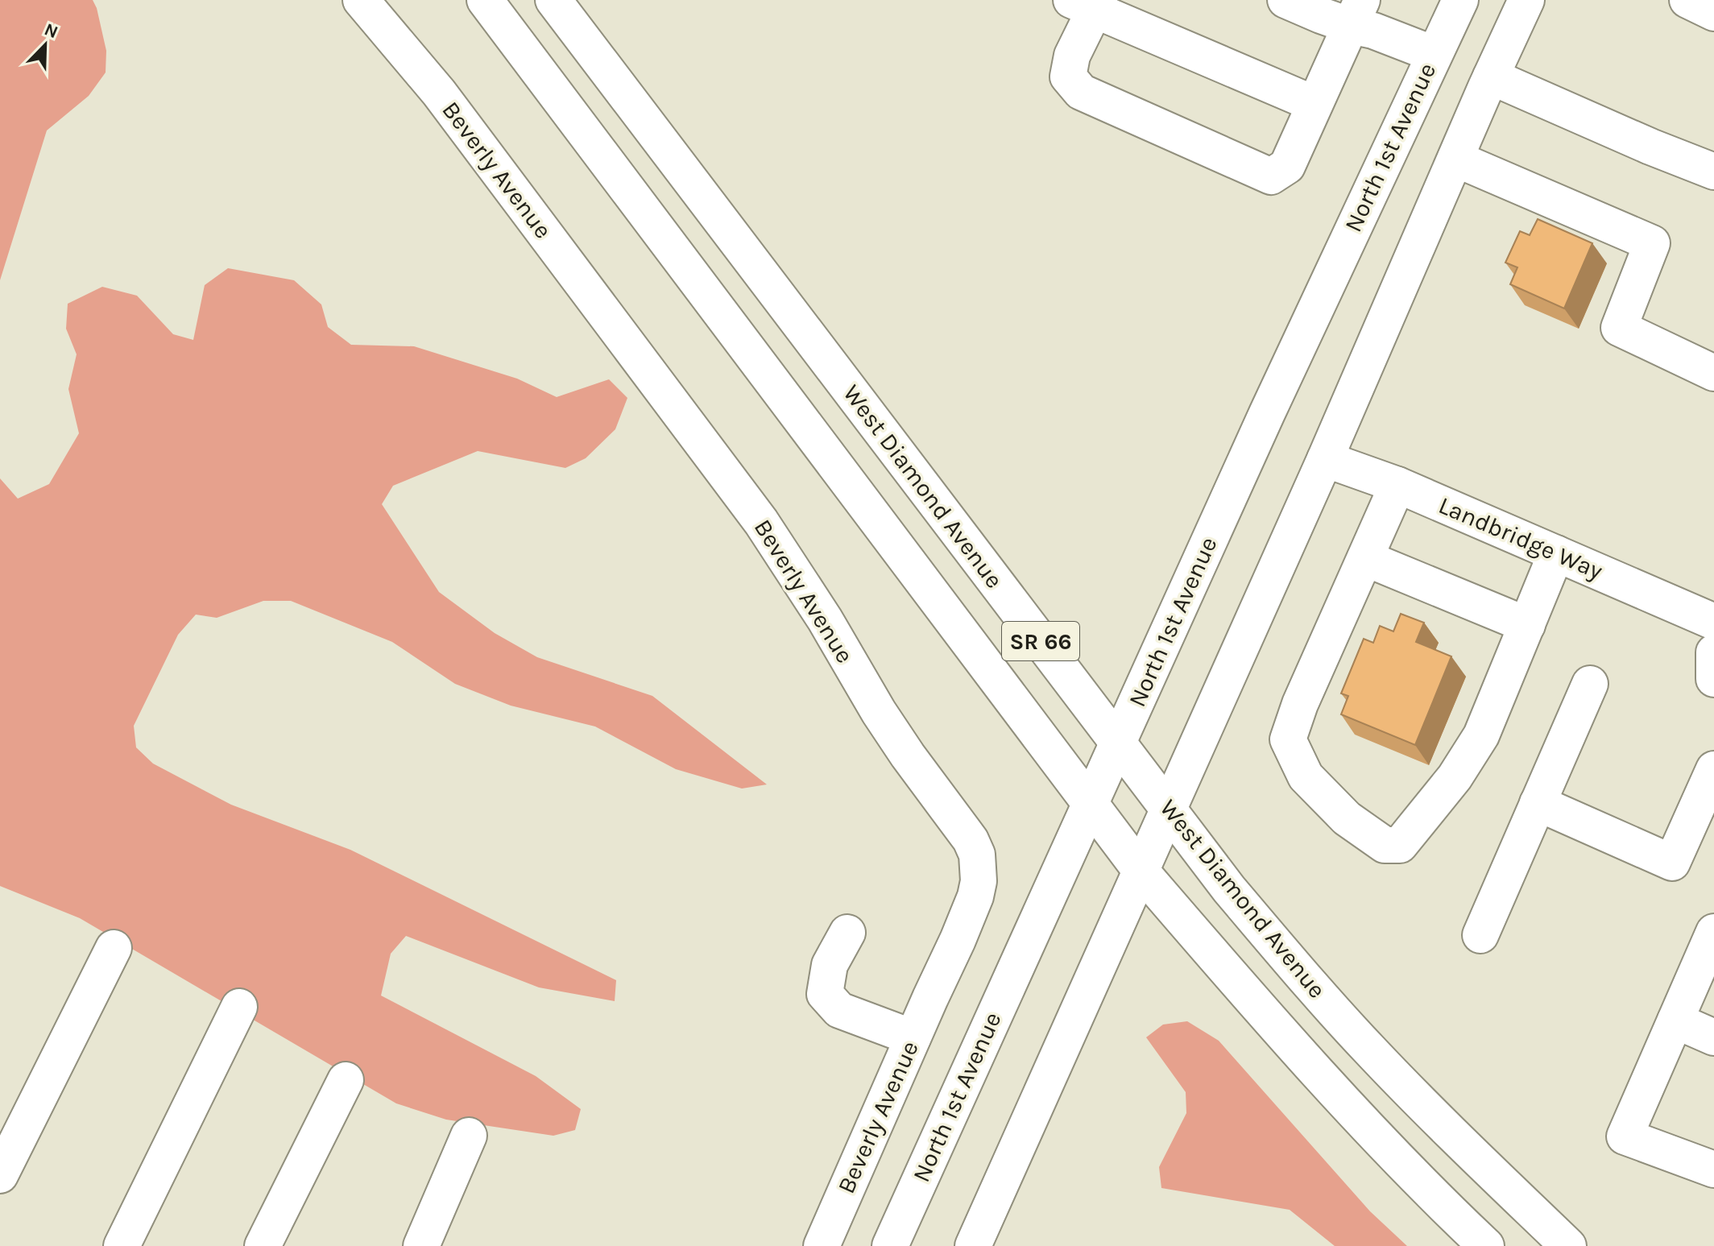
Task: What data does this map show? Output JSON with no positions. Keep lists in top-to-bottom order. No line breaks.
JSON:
{"streets":{"main road":["North 1st Avenue","Beverly Avenue","West Diamond Avenue","Landbridge Way","SR 66"]},"crossings":[["North 1st Avenue","West Diamond Avenue"],["North 1st Avenue","SR 66"]],"north":"top right"}
